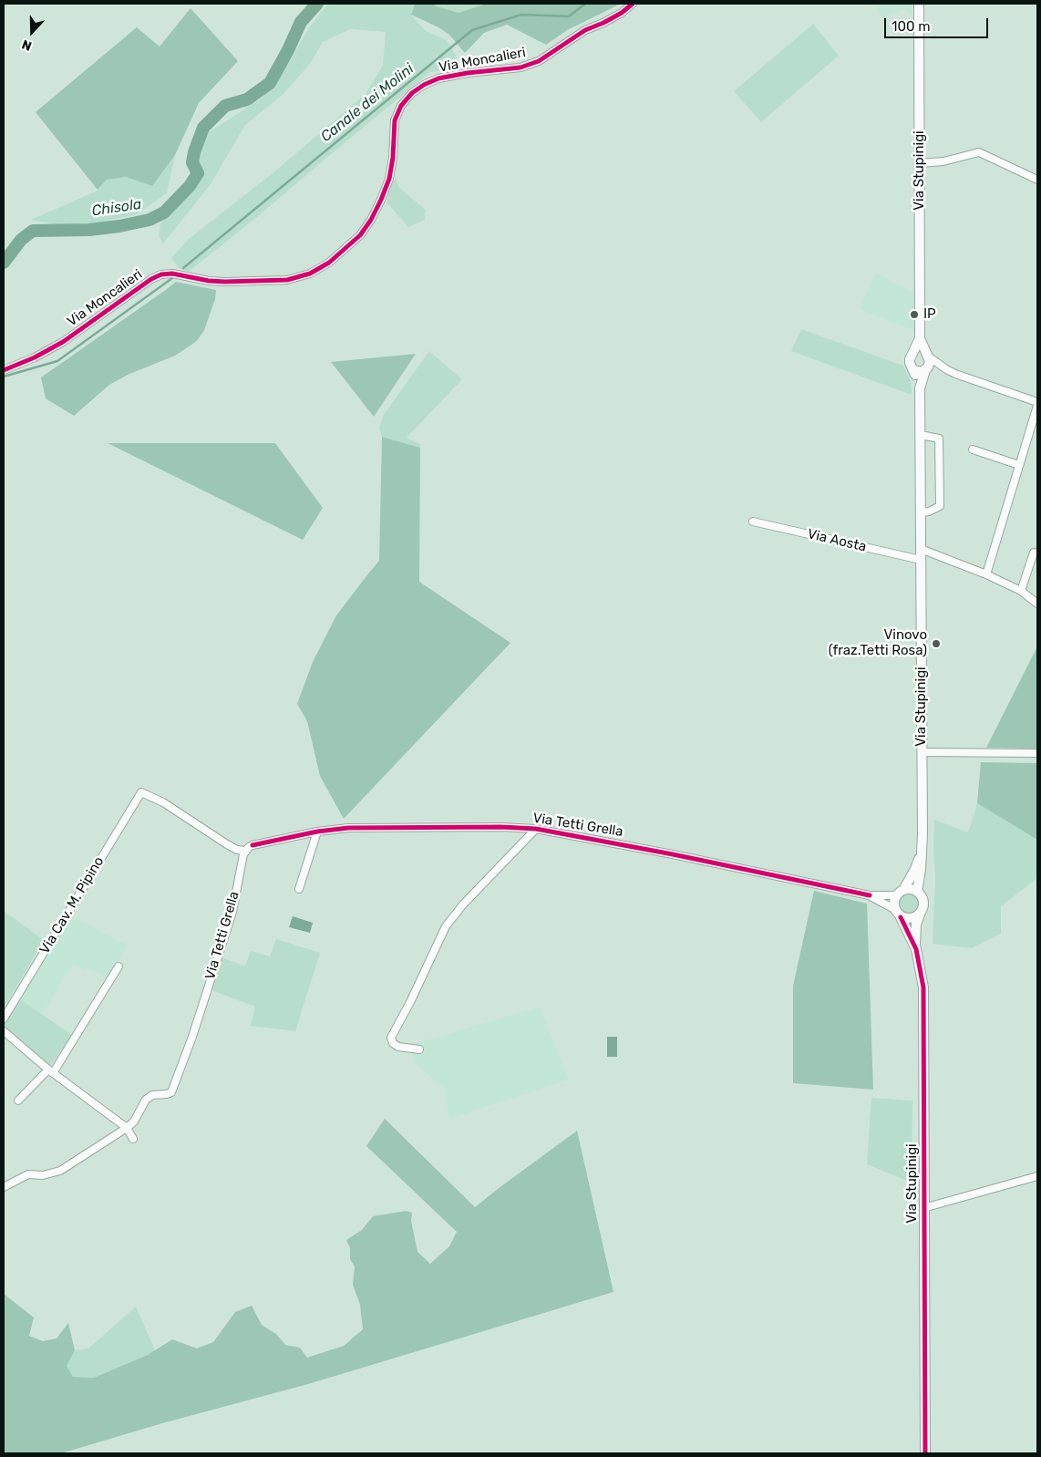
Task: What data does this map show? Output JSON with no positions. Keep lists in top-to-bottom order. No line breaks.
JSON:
{"streets":{"street":["Via Moncalieri","Via Stupinigi","Via Aosta","Via Tetti Grella","Via Cav. M. Pipino"]},"crossings":[["Via Stupinigi","Via Aosta"],["Via Stupinigi","Via Tetti Grella"],["Via Tetti Grella","Via Cav. M. Pipino"]],"water":["Canale dei Molini","Chisola"],"places":["IP","Vinovo (fraz.Tetti Rosa)"],"scale_bar":"100 m","north":"bottom"}
